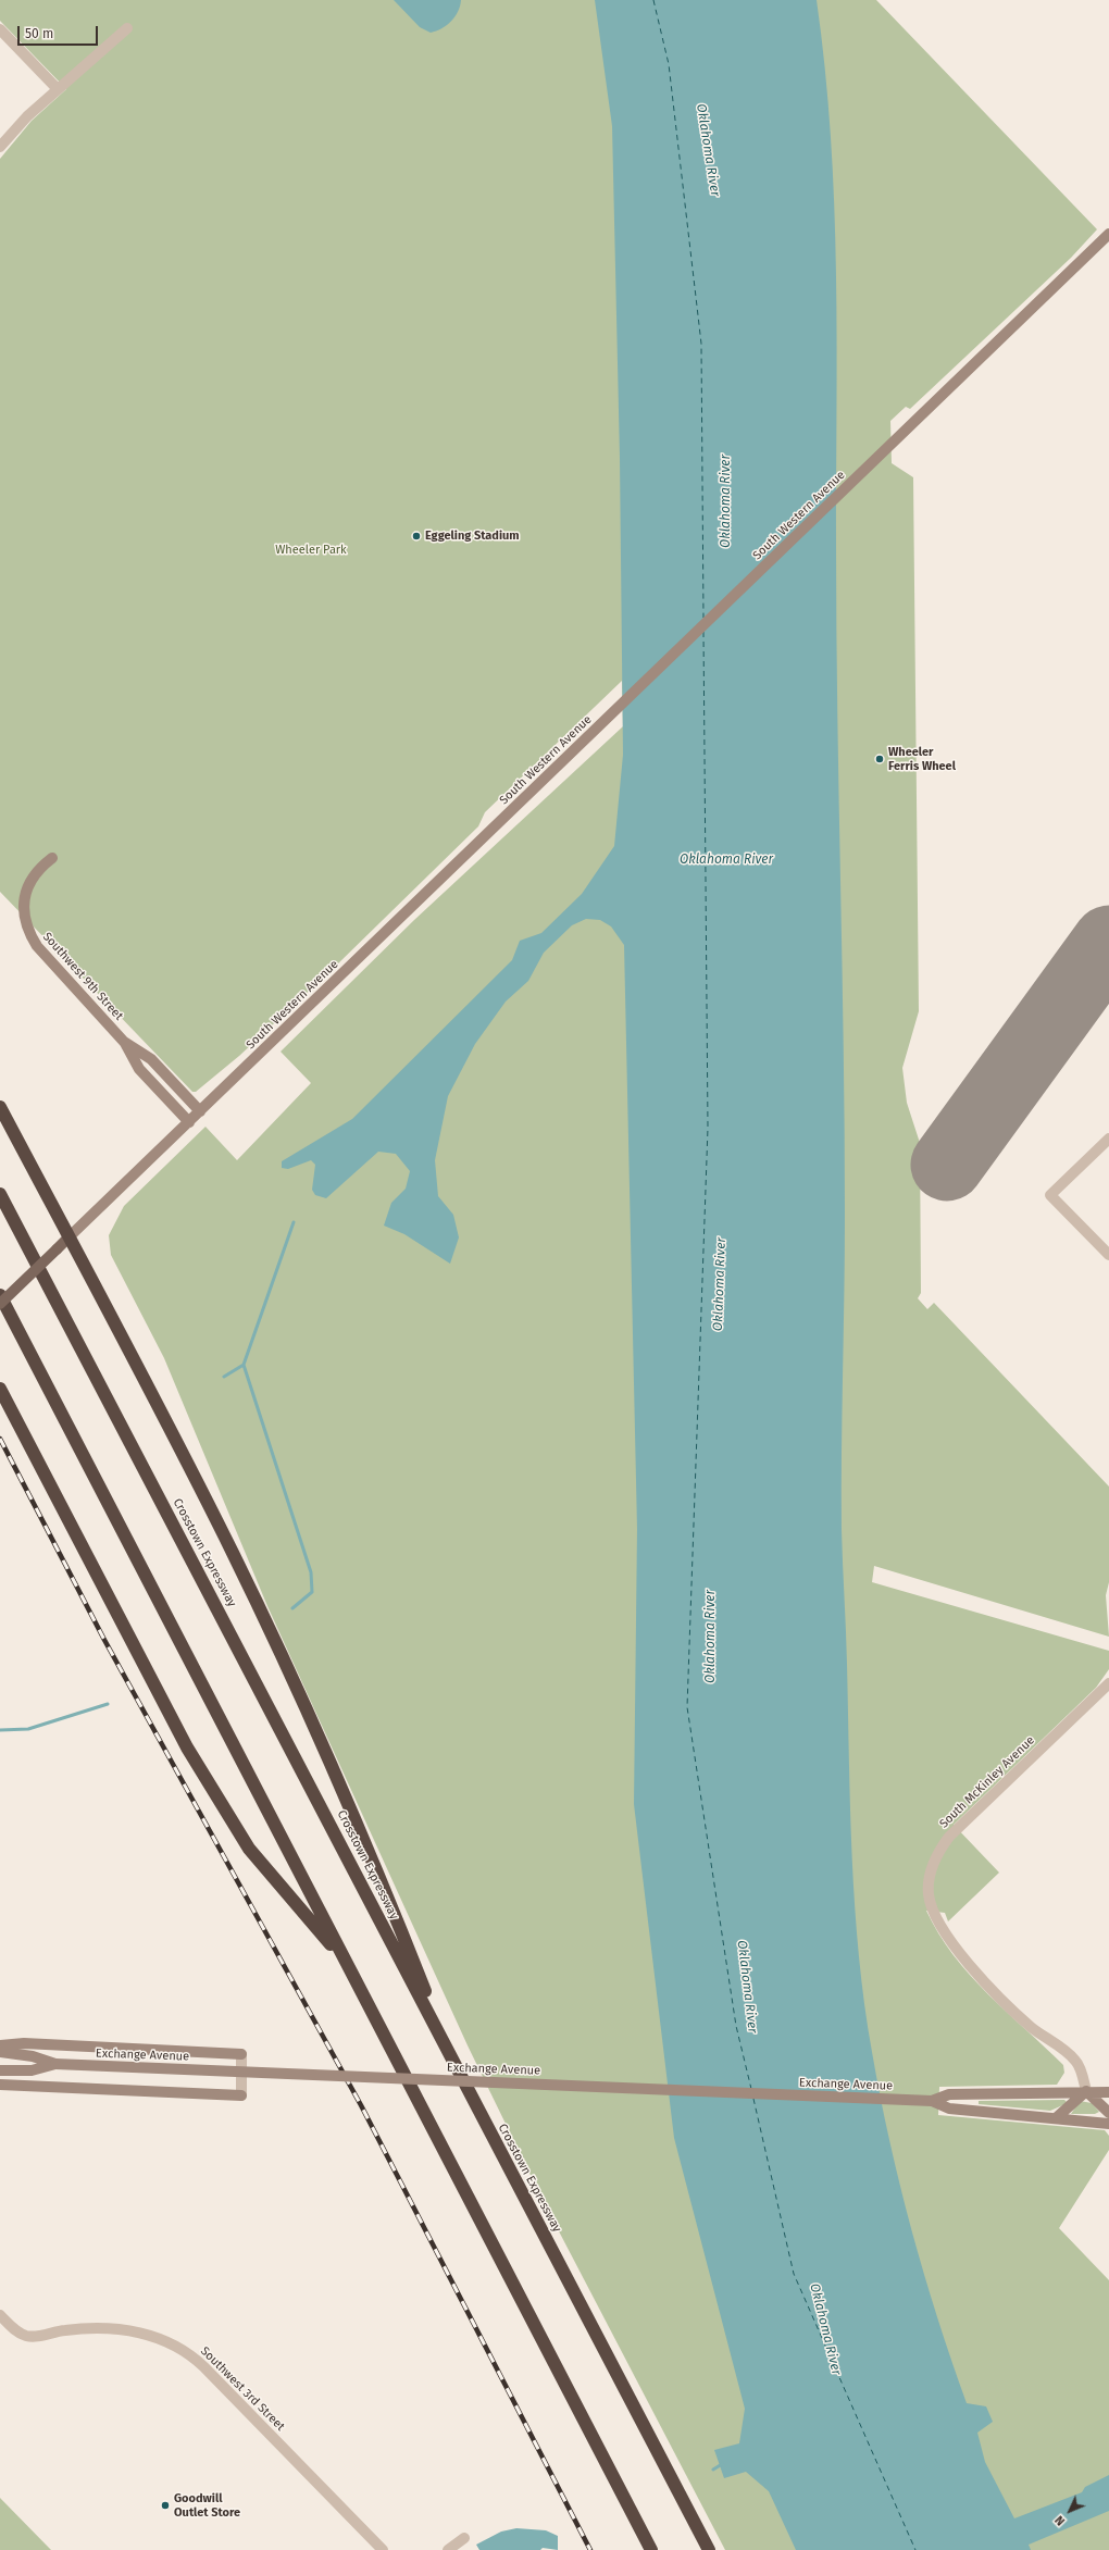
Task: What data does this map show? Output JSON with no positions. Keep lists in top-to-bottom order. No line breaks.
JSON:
{"streets":{"highway":["Crosstown Expressway"],"main road":["South Western Avenue","Southwest 9th Street","Exchange Avenue"],"street":["South McKinley Avenue","Southwest 3rd Street"]},"crossings":[["South Western Avenue","Southwest 9th Street"],["South McKinley Avenue","Exchange Avenue"]],"water":["Oklahoma River"],"parks":["Wheeler Park"],"places":["Eggeling Stadium","Wheeler Ferris Wheel","Goodwill Outlet Store"],"scale_bar":"50 m","north":"bottom left"}
